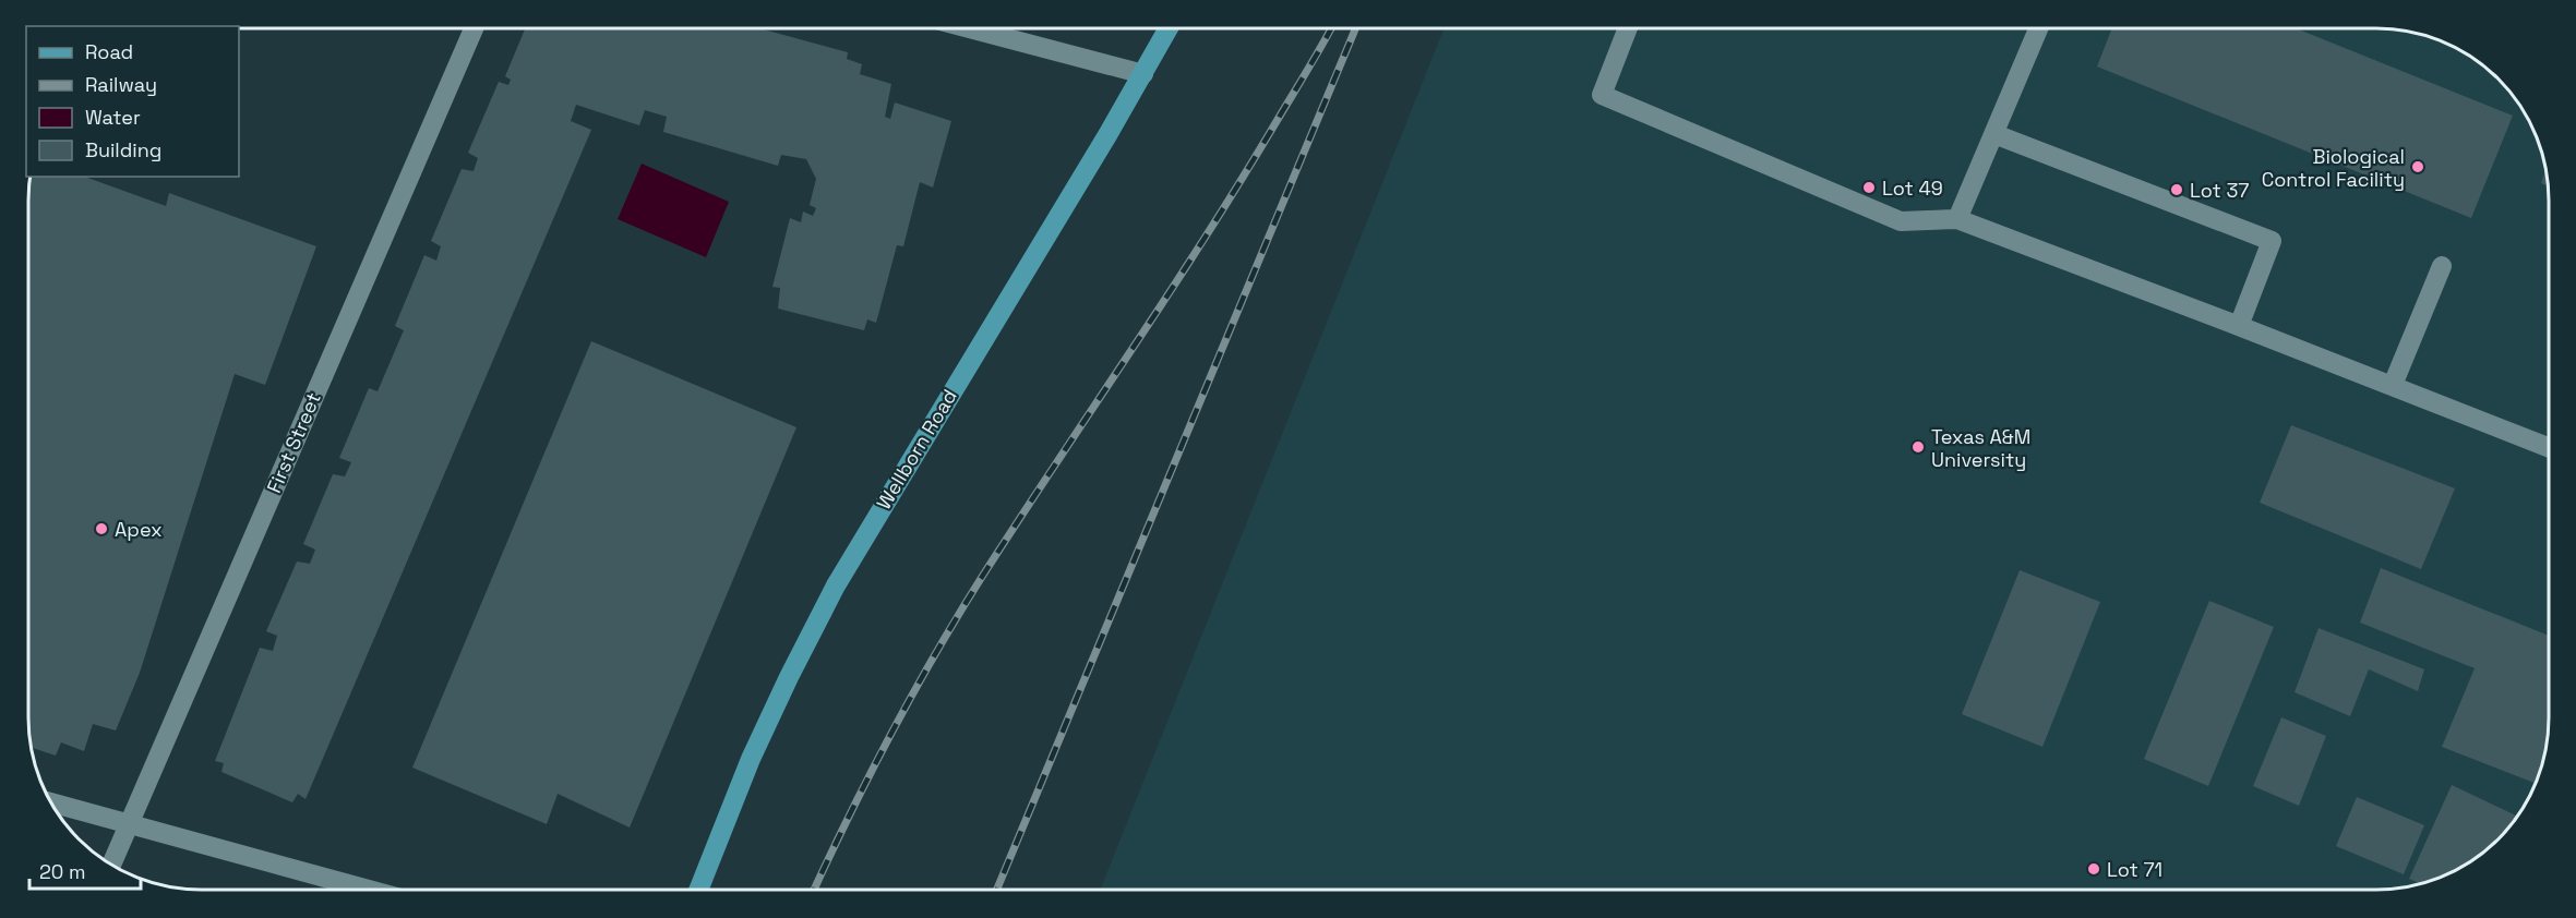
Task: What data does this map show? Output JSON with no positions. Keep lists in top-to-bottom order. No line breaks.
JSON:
{"streets":{"main road":["Wellborn Road"],"street":["First Street"]},"places":["Biological Control Facility","Lot 49","Lot 37","Texas A&M University","Apex","Lot 71"],"legend":["Road","Railway","Water","Building"],"scale_bar":"20 m"}
